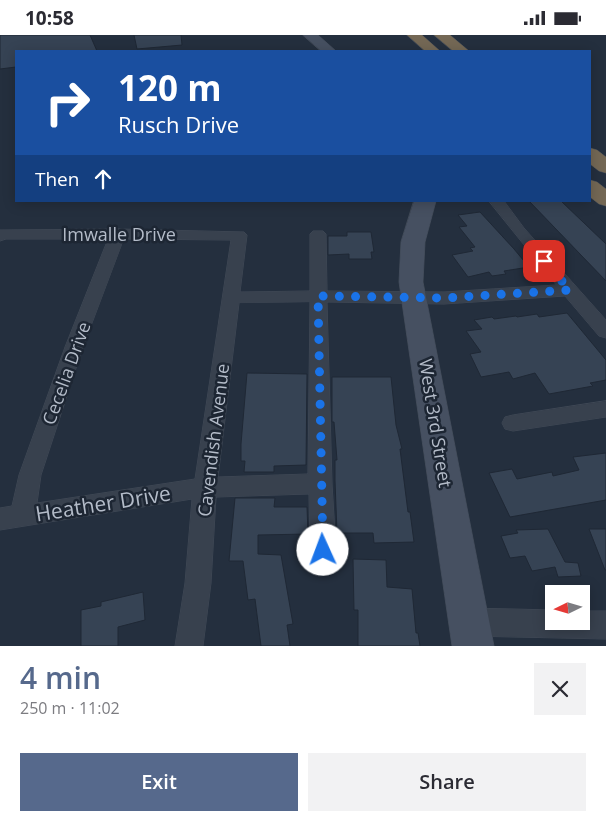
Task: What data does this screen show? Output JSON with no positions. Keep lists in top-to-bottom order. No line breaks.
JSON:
{"streets":{"main road":["West 3rd Street"],"street":["Imwalle Drive","Cecelia Drive","Cavendish Avenue","Heather Drive"]},"crossings":[["Imwalle Drive","Cecelia Drive"],["Imwalle Drive","Cavendish Avenue"],["Cecelia Drive","Heather Drive"],["Cavendish Avenue","Heather Drive"]],"north":"left","page":{"status":"10:58","turn":["120 m","Rusch Drive"],"then":"Then","heading":["4 min","250 m · 11:02"],"buttons":["Exit","Share"]}}
